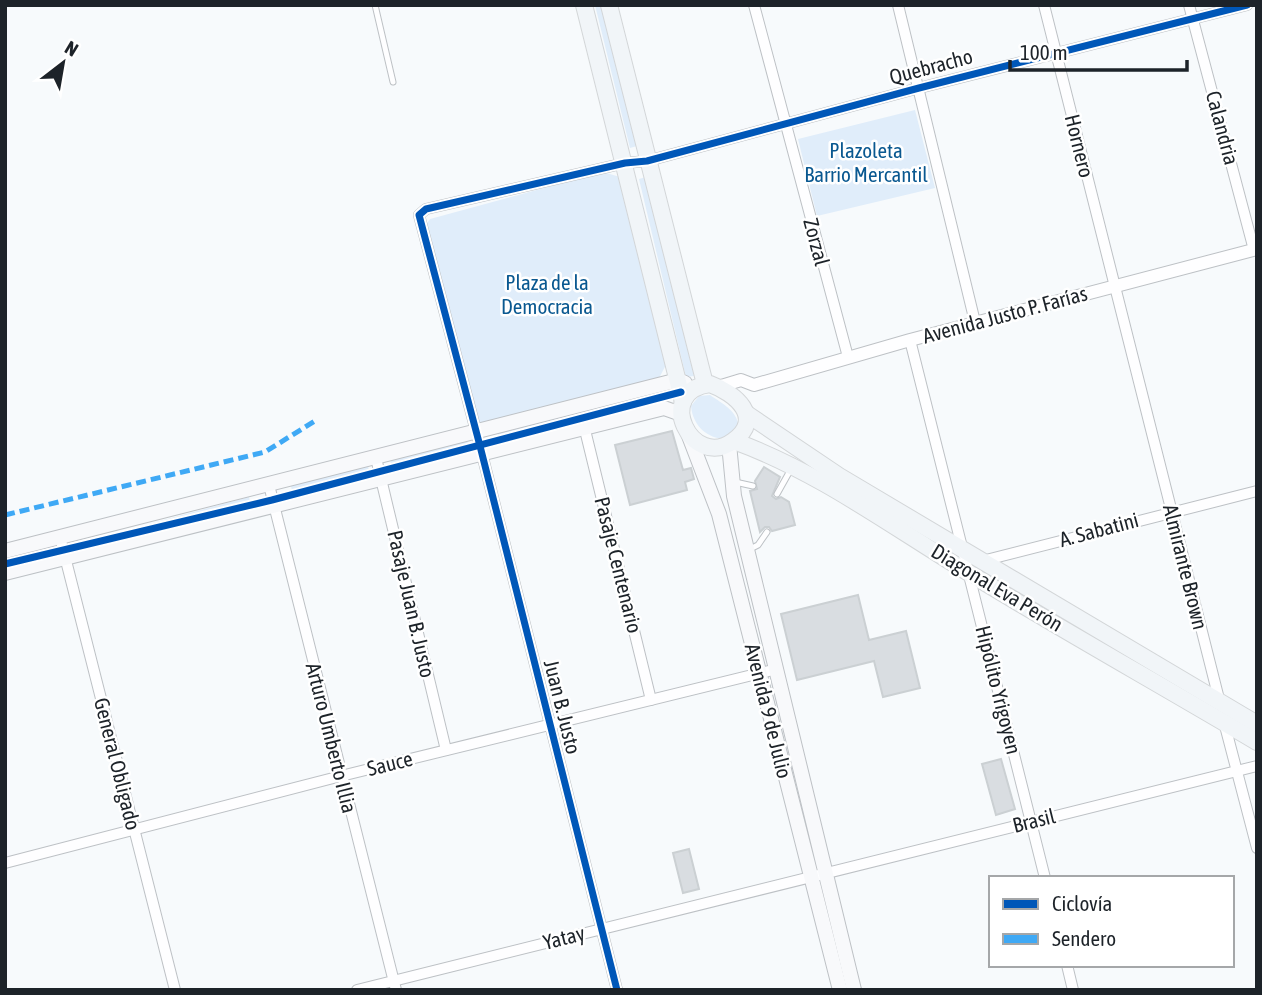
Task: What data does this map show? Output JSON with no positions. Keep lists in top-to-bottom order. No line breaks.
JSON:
{"streets":{"main road":["Diagonal Eva Perón","Avenida 9 de Julio"],"street":["Quebracho","Calandria","Hornero","Zorzal","Avenida Justo P. Farías","A. Sabatini","Pasaje Centenario","Almirante Brown","Pasaje Juan B. Justo","Hipólito Yrigoyen","Juan B. Justo","Arturo Umberto Illia","General Obligado","Sauce","Brasil","Yatay"]},"crossings":[["Quebracho","Calandria"],["Quebracho","Hornero"],["Quebracho","Zorzal"],["Quebracho","Juan B. Justo"],["Calandria","Avenida Justo P. Farías"],["Hornero","Avenida Justo P. Farías"],["Hornero","Almirante Brown"],["Zorzal","Avenida Justo P. Farías"],["Avenida Justo P. Farías","Almirante Brown"],["Avenida Justo P. Farías","Diagonal Eva Perón"],["Avenida Justo P. Farías","Hipólito Yrigoyen"],["Avenida Justo P. Farías","Avenida 9 de Julio"],["A. Sabatini","Almirante Brown"],["A. Sabatini","Diagonal Eva Perón"],["Pasaje Centenario","Sauce"],["Almirante Brown","Diagonal Eva Perón"],["Almirante Brown","Brasil"],["Diagonal Eva Perón","Hipólito Yrigoyen"],["Diagonal Eva Perón","Avenida 9 de Julio"],["Pasaje Juan B. Justo","Sauce"],["Hipólito Yrigoyen","Brasil"],["Juan B. Justo","Sauce"],["Juan B. Justo","Yatay"],["Avenida 9 de Julio","Sauce"],["Avenida 9 de Julio","Brasil"],["Avenida 9 de Julio","Yatay"],["Arturo Umberto Illia","Sauce"],["Arturo Umberto Illia","Yatay"],["General Obligado","Sauce"],["Brasil","Yatay"]],"parks":["Plazoleta Barrio Mercantil","Plaza de la Democracia"],"legend":["Ciclovía","Sendero"],"scale_bar":"100 m","north":"top right"}
